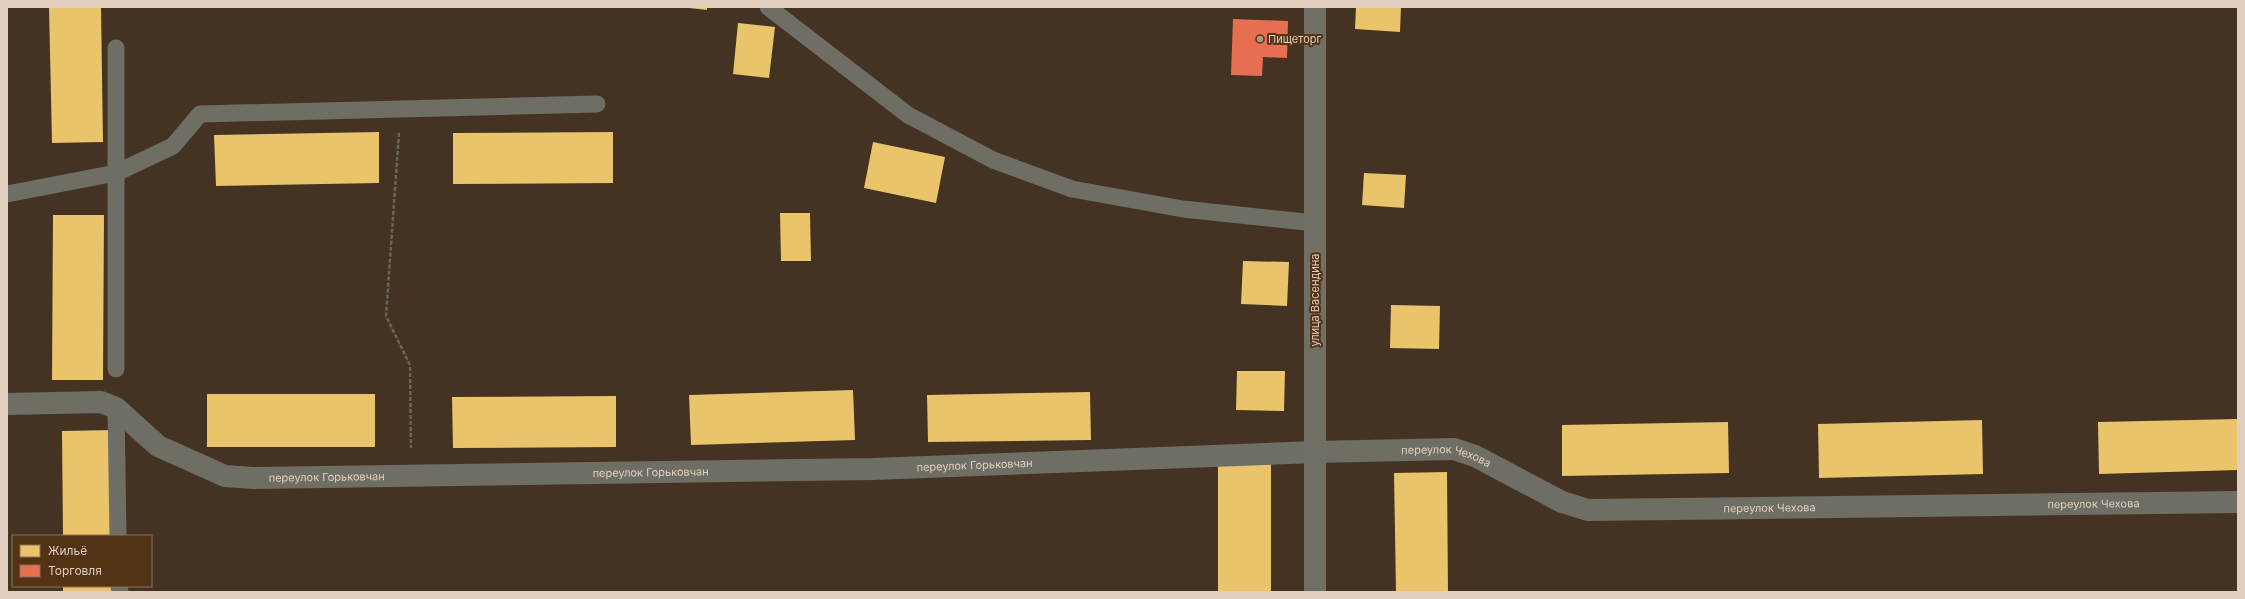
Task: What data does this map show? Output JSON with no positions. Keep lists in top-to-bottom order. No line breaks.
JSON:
{"streets":{"street":["улица Васендина","переулок Чехова","переулок Горьковчан"]},"crossings":[["улица Васендина","переулок Чехова"],["улица Васендина","переулок Горьковчан"],["переулок Чехова","переулок Горьковчан"]],"places":["Пищеторг"],"legend":["Жильё","Торговля"]}
